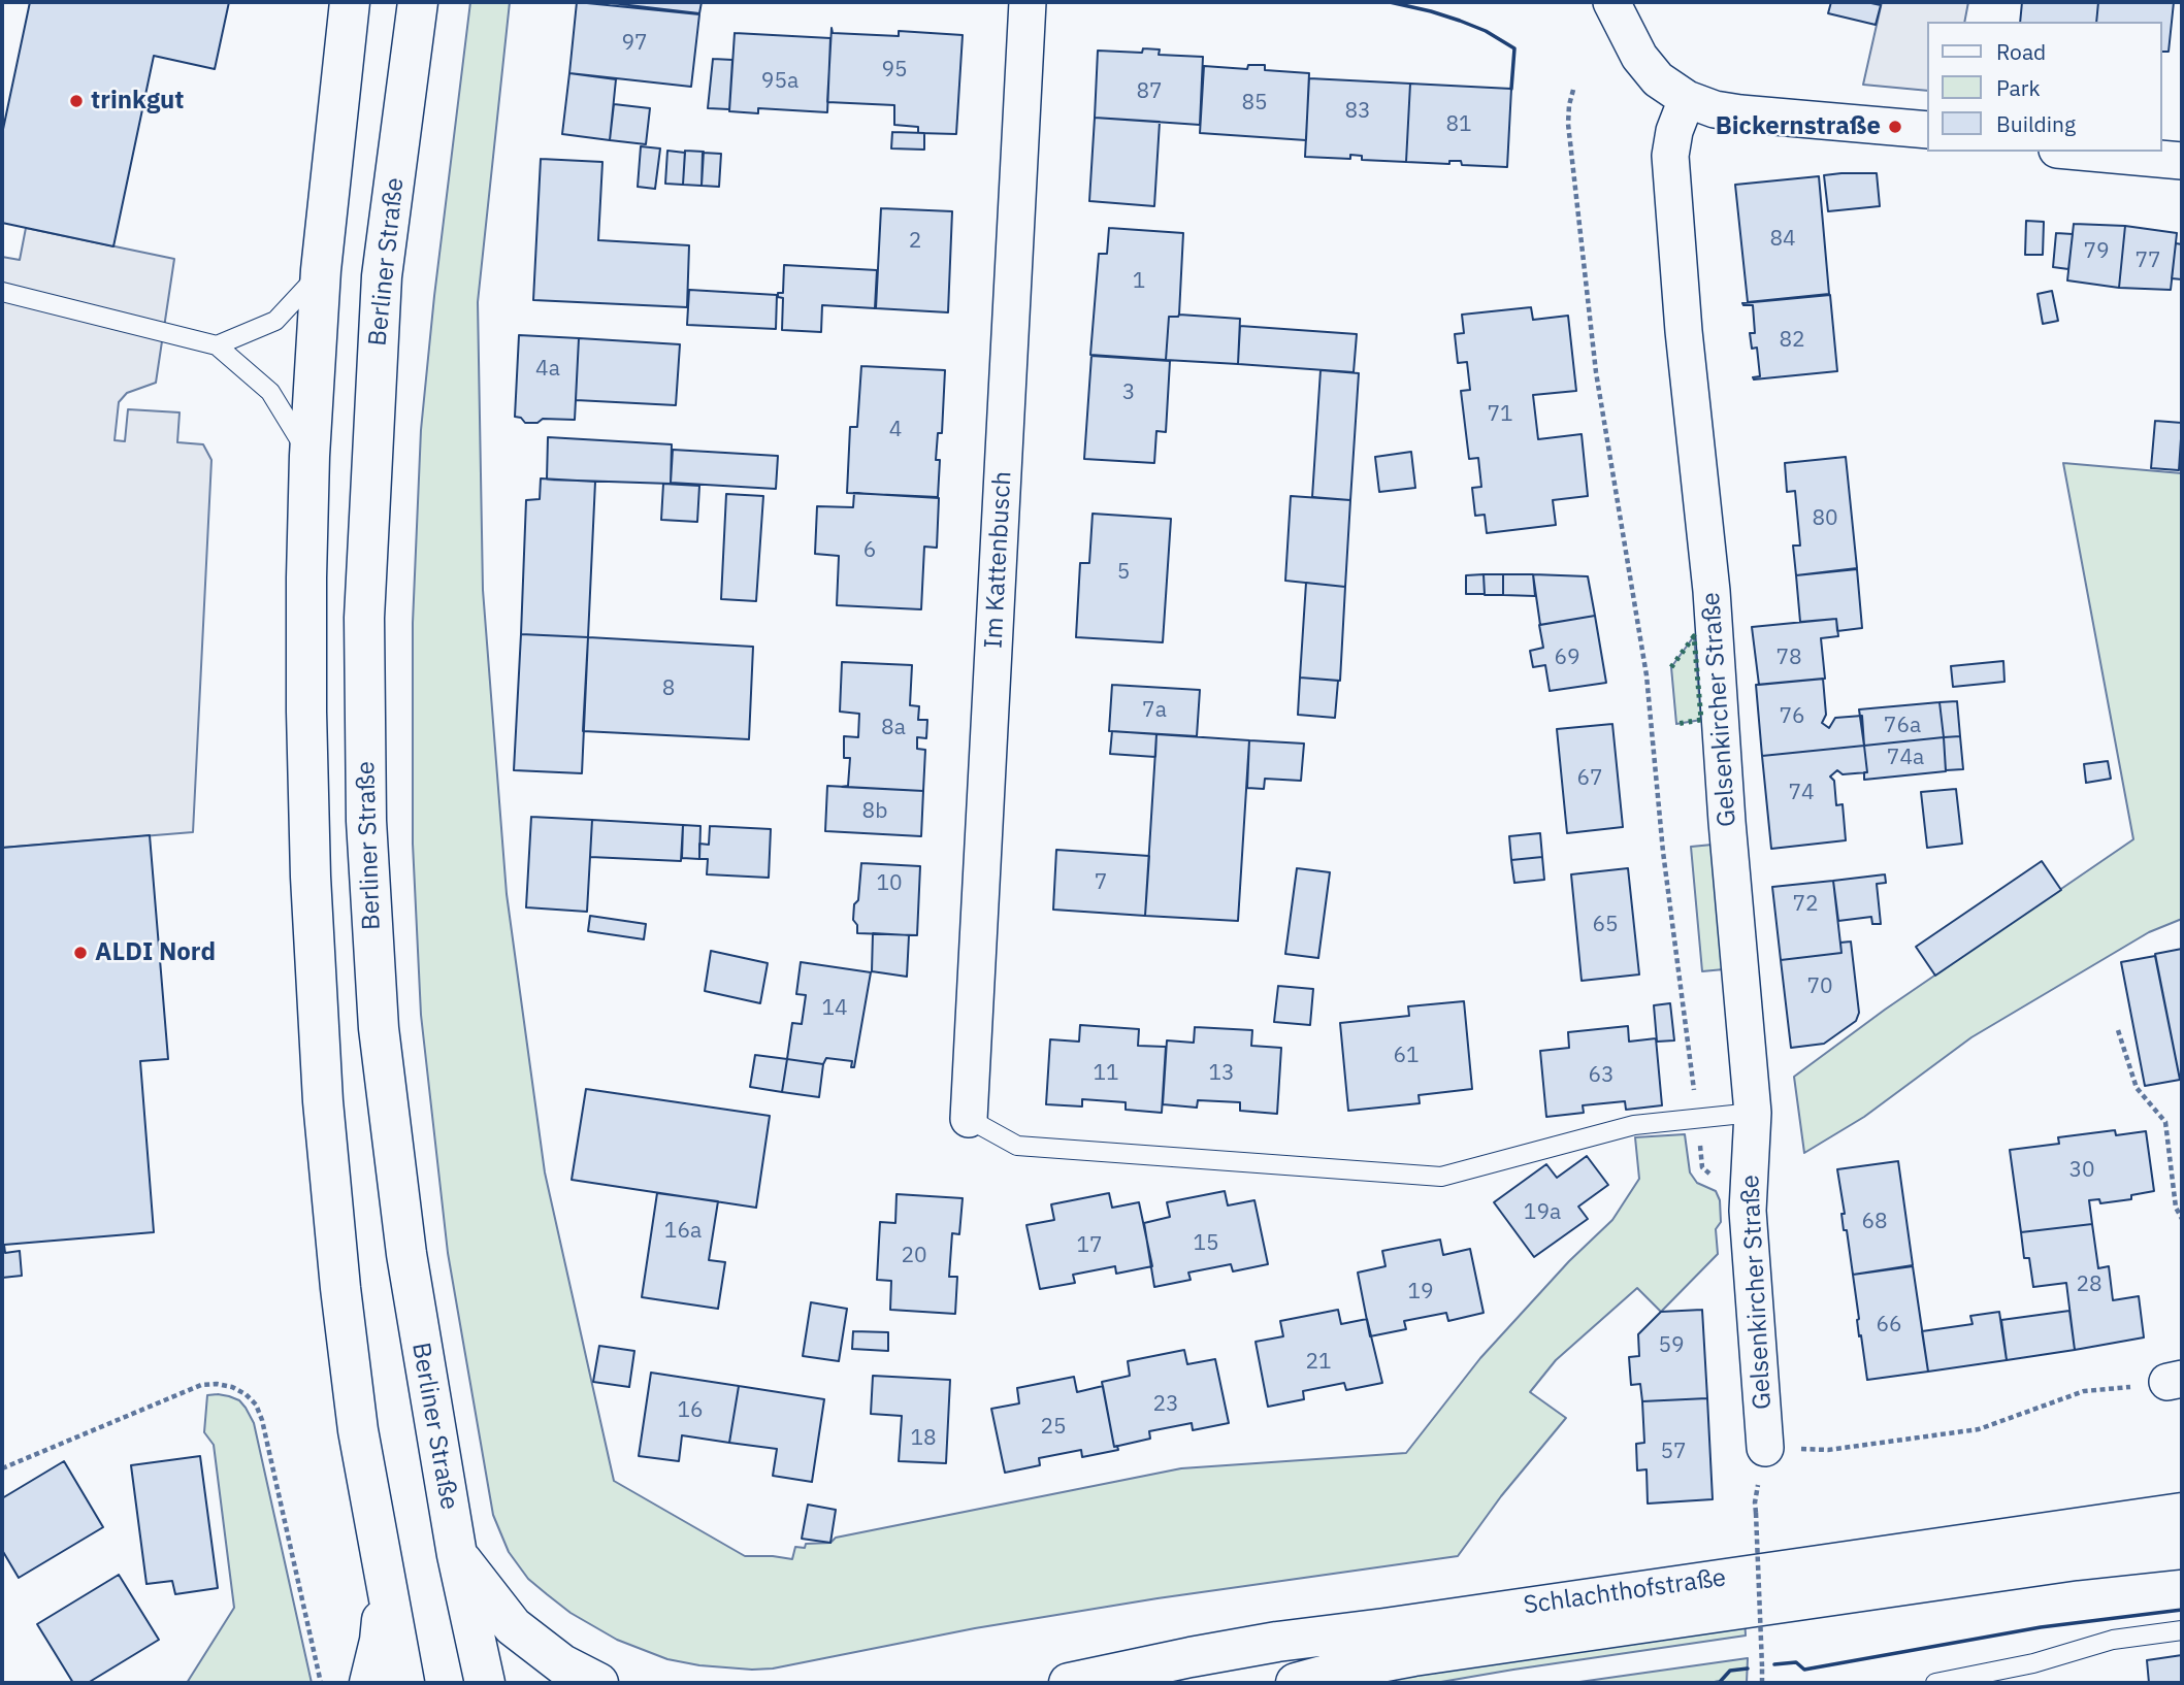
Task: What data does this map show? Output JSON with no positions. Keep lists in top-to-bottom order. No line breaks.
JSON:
{"streets":{"main road":["Berliner Straße","Schlachthofstraße"],"street":["Im Kattenbusch","Gelsenkircher Straße"]},"places":["trinkgut","Bickernstraße","ALDI Nord"],"house_numbers":["97","95","95a","87","85","83","81","84","2","79","77","1","82","4a","3","71","4","80","6","5","69","78","8","7a","76","76a","8a","74a","67","74","8b","7","10","72","65","70","14","61","11","13","63","30","19a","68","16a","15","17","20","28","19","66","59","21","23","16","25","18","57"],"legend":["Road","Park","Building"]}
